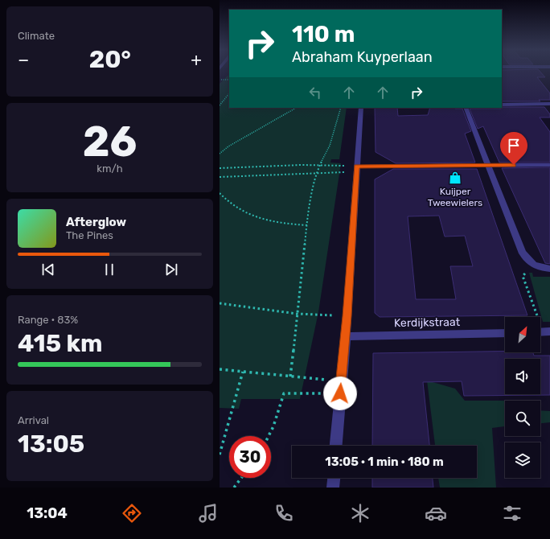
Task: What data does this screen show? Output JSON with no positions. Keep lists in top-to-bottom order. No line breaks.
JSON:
{"streets":{"street":["Kerdijkstraat"]},"places":{"shop":["Kuijper Tweewielers"]},"north":"top right","page":{"tile":["Climate",["26","km/h"],["Range · 83%","415 km"],["Arrival","13:05"]],"turn":["110 m","Abraham Kuyperlaan"],"heat":["−","20°","+"],"song":["Afterglow","The Pines"],"limit":"30","trip":"13:05 · 1 min · 180 m","tabs":"13:04"}}
